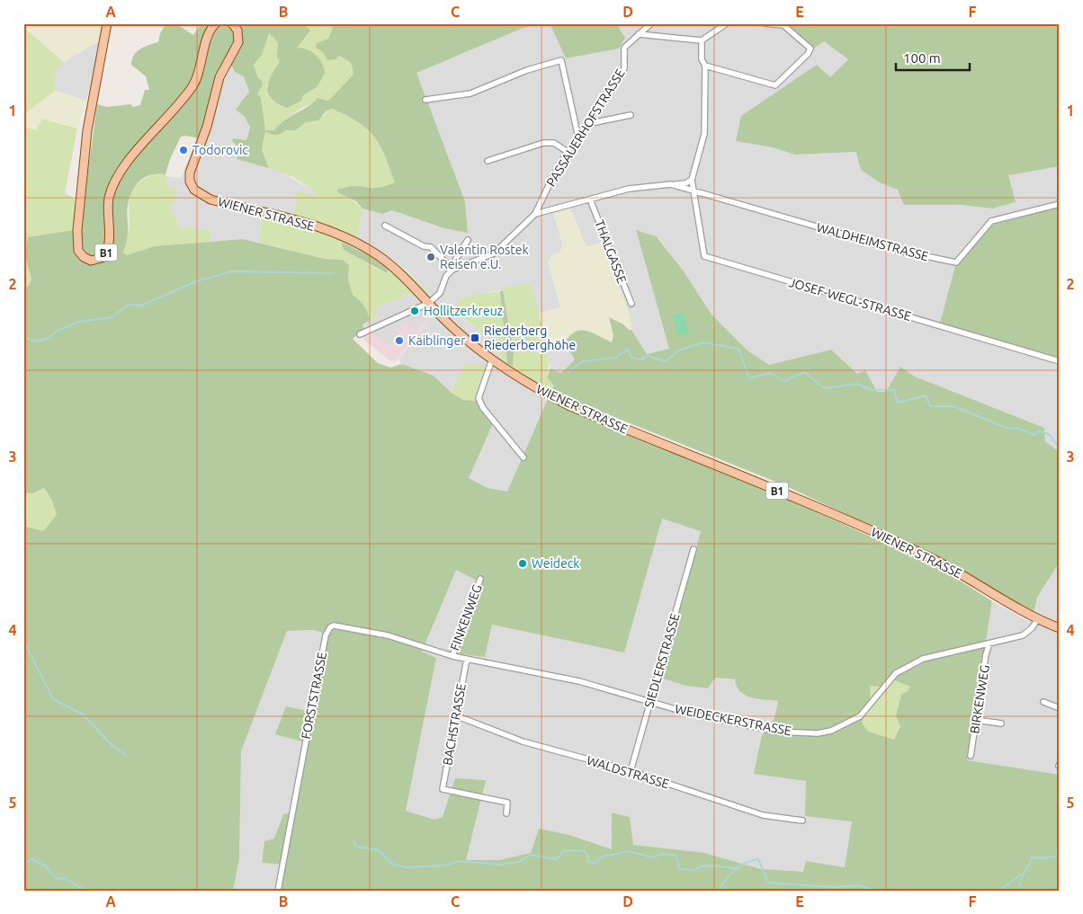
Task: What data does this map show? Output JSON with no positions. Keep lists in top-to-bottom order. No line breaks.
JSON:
{"streets":{"main road":["WIENER STRASSE","B1"],"street":["PASSAUERHOFSTRASSE","WALDHEIMSTRASSE","THALGASSE","JOSEF-WEGL-STRASSE","FINKENWEG","SIEDLERSTRASSE","FORSTSTRASSE","BIRKENWEG","WEIDECKERSTRASSE","BACHSTRASSE","WALDSTRASSE"]},"crossings":[["PASSAUERHOFSTRASSE","WALDHEIMSTRASSE"],["WIENER STRASSE","WEIDECKERSTRASSE"],["WALDHEIMSTRASSE","THALGASSE"],["WALDHEIMSTRASSE","JOSEF-WEGL-STRASSE"],["FINKENWEG","FORSTSTRASSE"],["FINKENWEG","WEIDECKERSTRASSE"],["SIEDLERSTRASSE","WEIDECKERSTRASSE"],["SIEDLERSTRASSE","WALDSTRASSE"],["FORSTSTRASSE","WEIDECKERSTRASSE"],["BIRKENWEG","WEIDECKERSTRASSE"],["WEIDECKERSTRASSE","BACHSTRASSE"],["BACHSTRASSE","WALDSTRASSE"]],"places":{"other":["Todorovic","Valentin Rostek Reisen e.U.","Hollitzerkreuz","Kaiblinger","Weideck"],"transit":["Riederberg Riederberghöhe"]},"scale_bar":"100 m","grid":{"columns":["A","B","C","D","E","F"],"rows":["1","2","3","4","5"]}}
